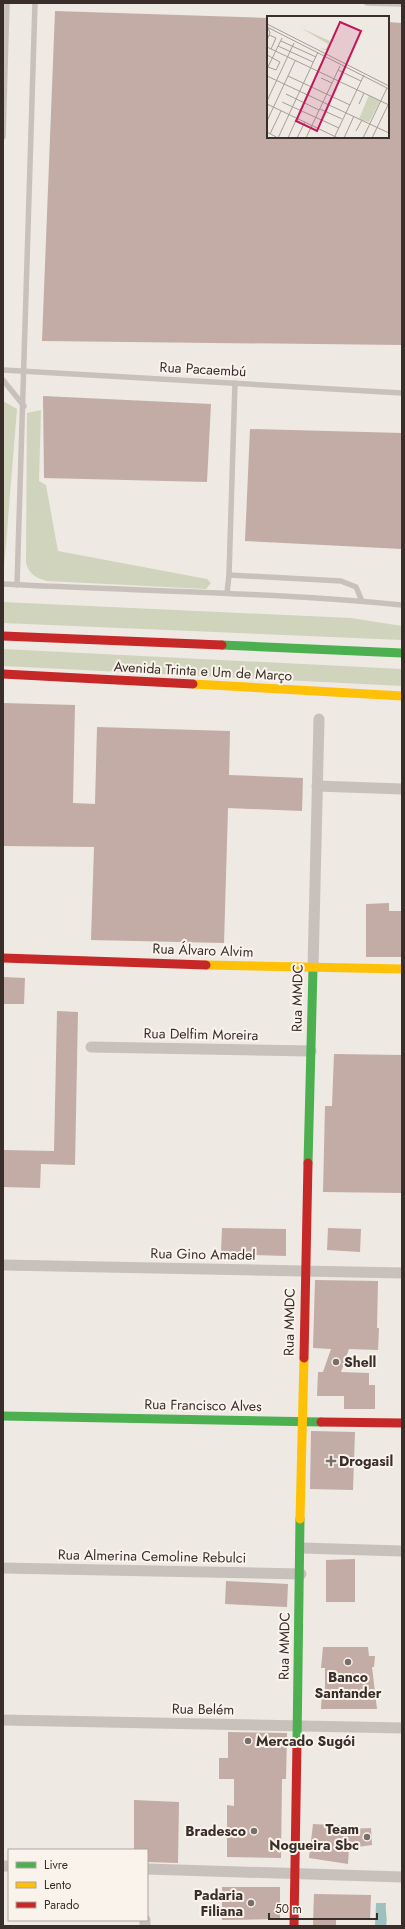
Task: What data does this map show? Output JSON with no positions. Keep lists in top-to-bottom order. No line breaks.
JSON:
{"streets":{"street":["Avenida Trinta e Um de Março","Rua Álvaro Alvim","Rua MMDC","Rua Delfim Moreira","Rua Gino Amadel","Rua Francisco Alves","Rua Almerina Cemoline Rebulci","Rua Belém"],"lane":["Rua Pacaembú"]},"crossings":[["Rua Álvaro Alvim","Rua MMDC"],["Rua MMDC","Rua Delfim Moreira"],["Rua MMDC","Rua Gino Amadel"],["Rua MMDC","Rua Francisco Alves"],["Rua MMDC","Rua Almerina Cemoline Rebulci"],["Rua MMDC","Rua Belém"]],"places":{"other":["Shell","Banco Santander","Mercado Sugói","Bradesco","Team Nogueira Sbc","Padaria Filiana"],"health":["Drogasil"]},"legend":["Livre","Lento","Parado"],"scale_bar":"50 m"}
